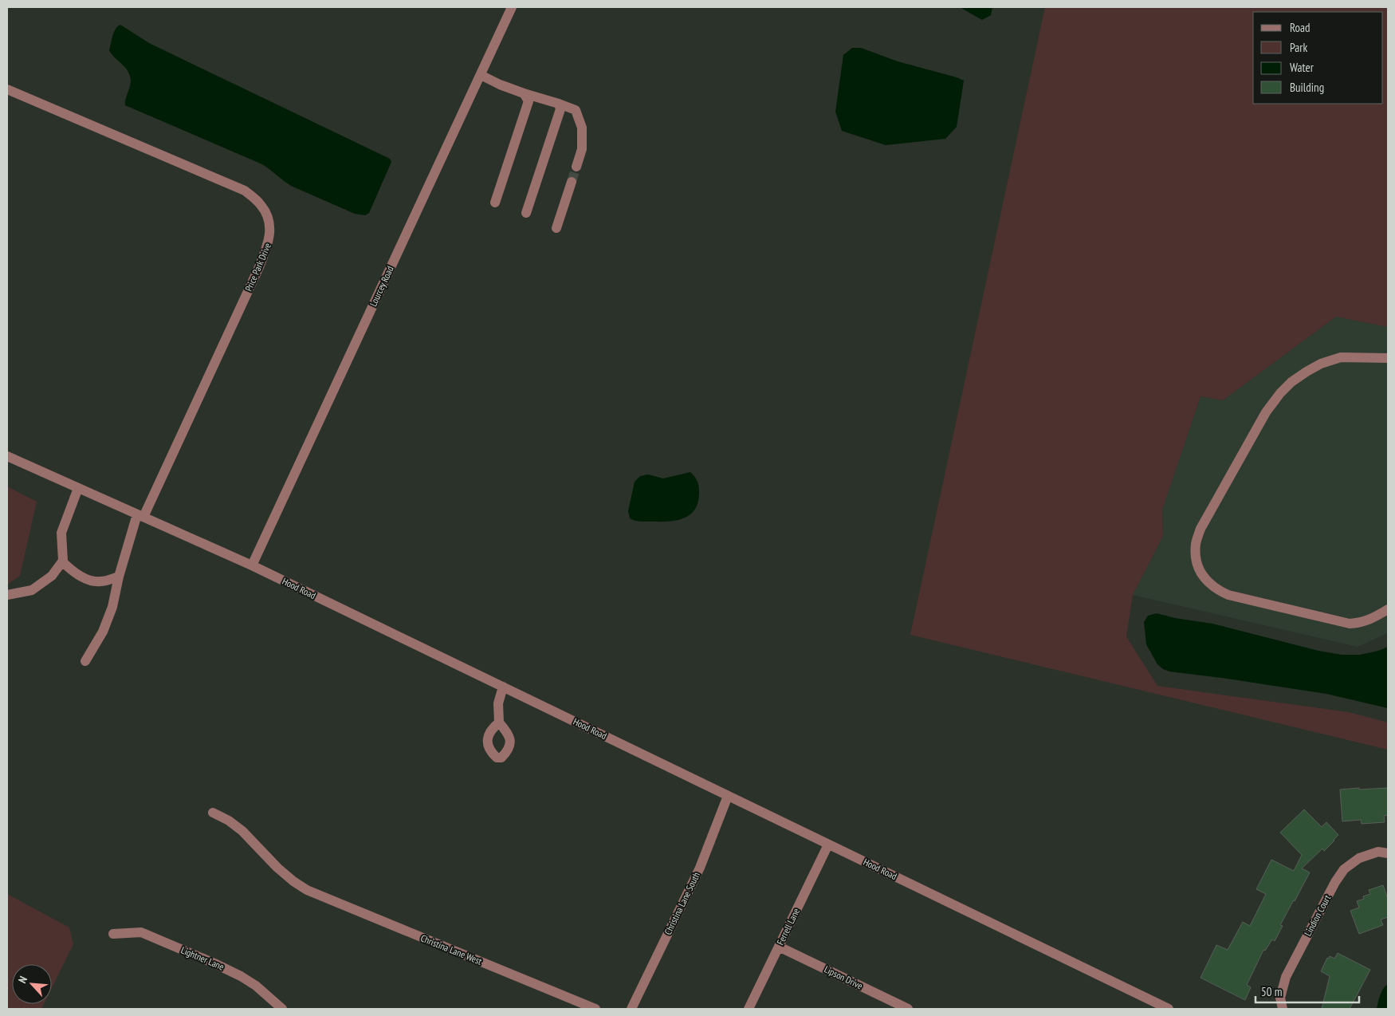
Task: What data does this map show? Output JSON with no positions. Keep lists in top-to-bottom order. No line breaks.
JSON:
{"streets":{"street":["Price Park Drive","Lourcey Road","Hood Road","Christina Lane South","Lindion Court","Ferrell Lane","Christina Lane West","Lightner Lane","Lipson Drive"]},"crossings":[["Price Park Drive","Hood Road"],["Lourcey Road","Hood Road"],["Hood Road","Christina Lane South"],["Hood Road","Ferrell Lane"],["Ferrell Lane","Lipson Drive"]],"legend":["Road","Park","Water","Building"],"scale_bar":"50 m","north":"top left"}
